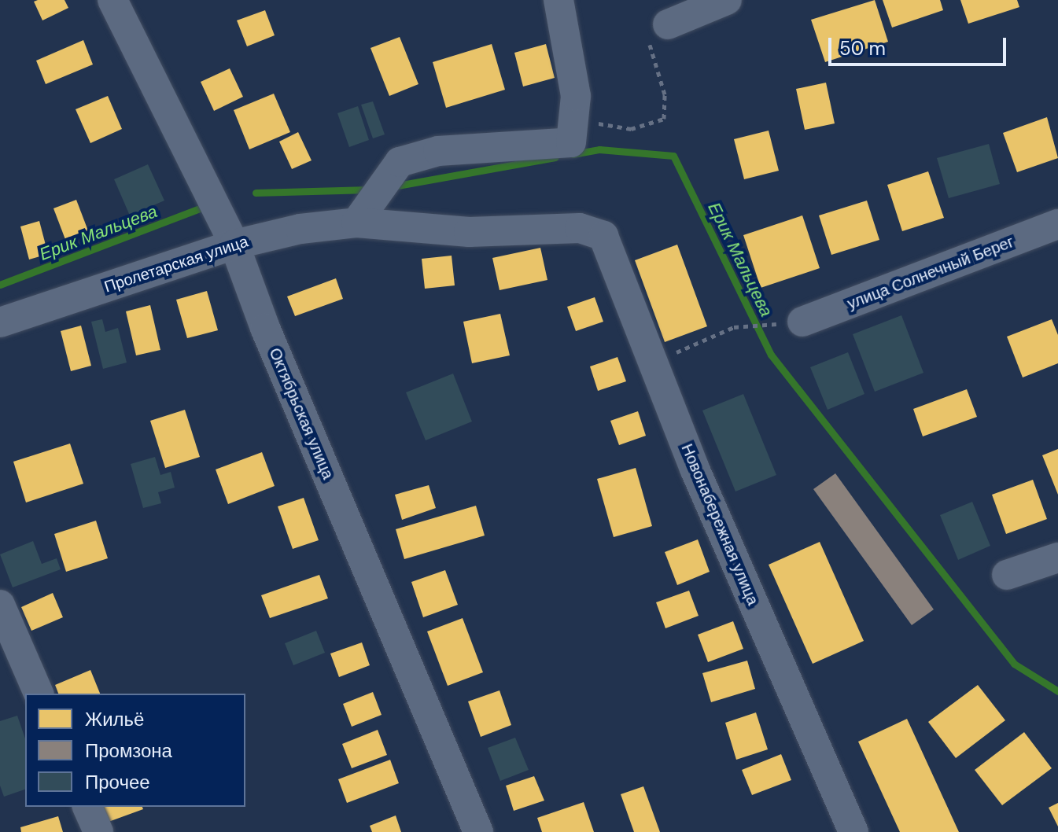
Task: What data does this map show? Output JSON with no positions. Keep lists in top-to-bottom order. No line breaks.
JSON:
{"streets":{"street":["Пролетарская улица","улица Солнечный Берег","Октябрьская улица","Новонабережная улица"]},"crossings":[["Пролетарская улица","Октябрьская улица"],["Пролетарская улица","Новонабережная улица"]],"water":["Ерик Мальцева"],"legend":["Жильё","Промзона","Прочее"],"scale_bar":"50 m"}
